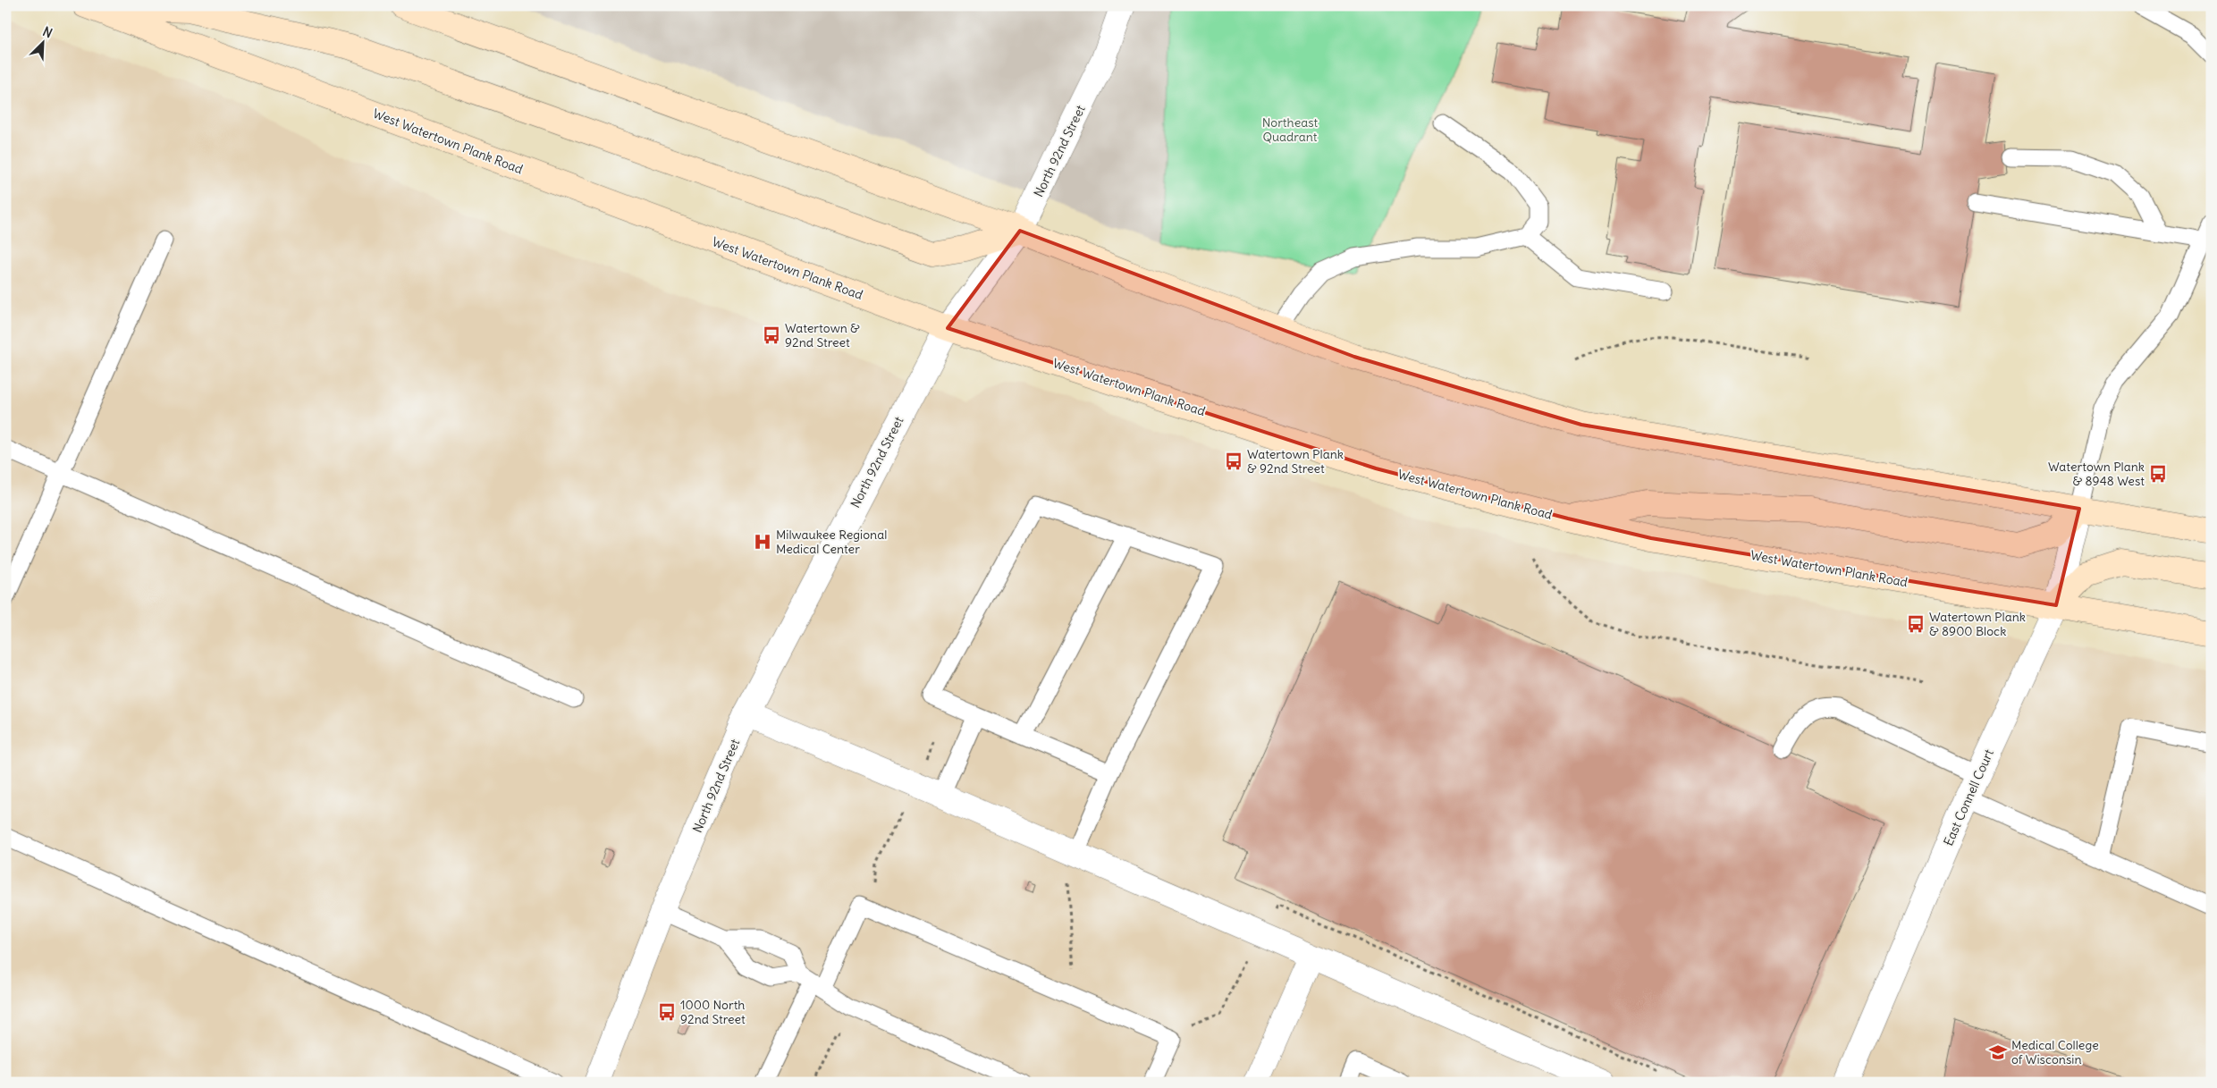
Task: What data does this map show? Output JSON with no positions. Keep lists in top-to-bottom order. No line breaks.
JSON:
{"streets":{"main road":["West Watertown Plank Road"],"street":["North 92nd Street","East Connell Court"]},"crossings":[["West Watertown Plank Road","North 92nd Street"],["West Watertown Plank Road","East Connell Court"]],"parks":["Northeast Quadrant"],"places":{"bus stop":["Watertown & 92nd Street","Watertown Plank & 92nd Street","Watertown Plank & 8948 West","Watertown Plank & 8900 Block","1000 North 92nd Street"],"hospital":["Milwaukee Regional Medical Center"],"school or university":["Medical College of Wisconsin"]},"north":"top right"}
